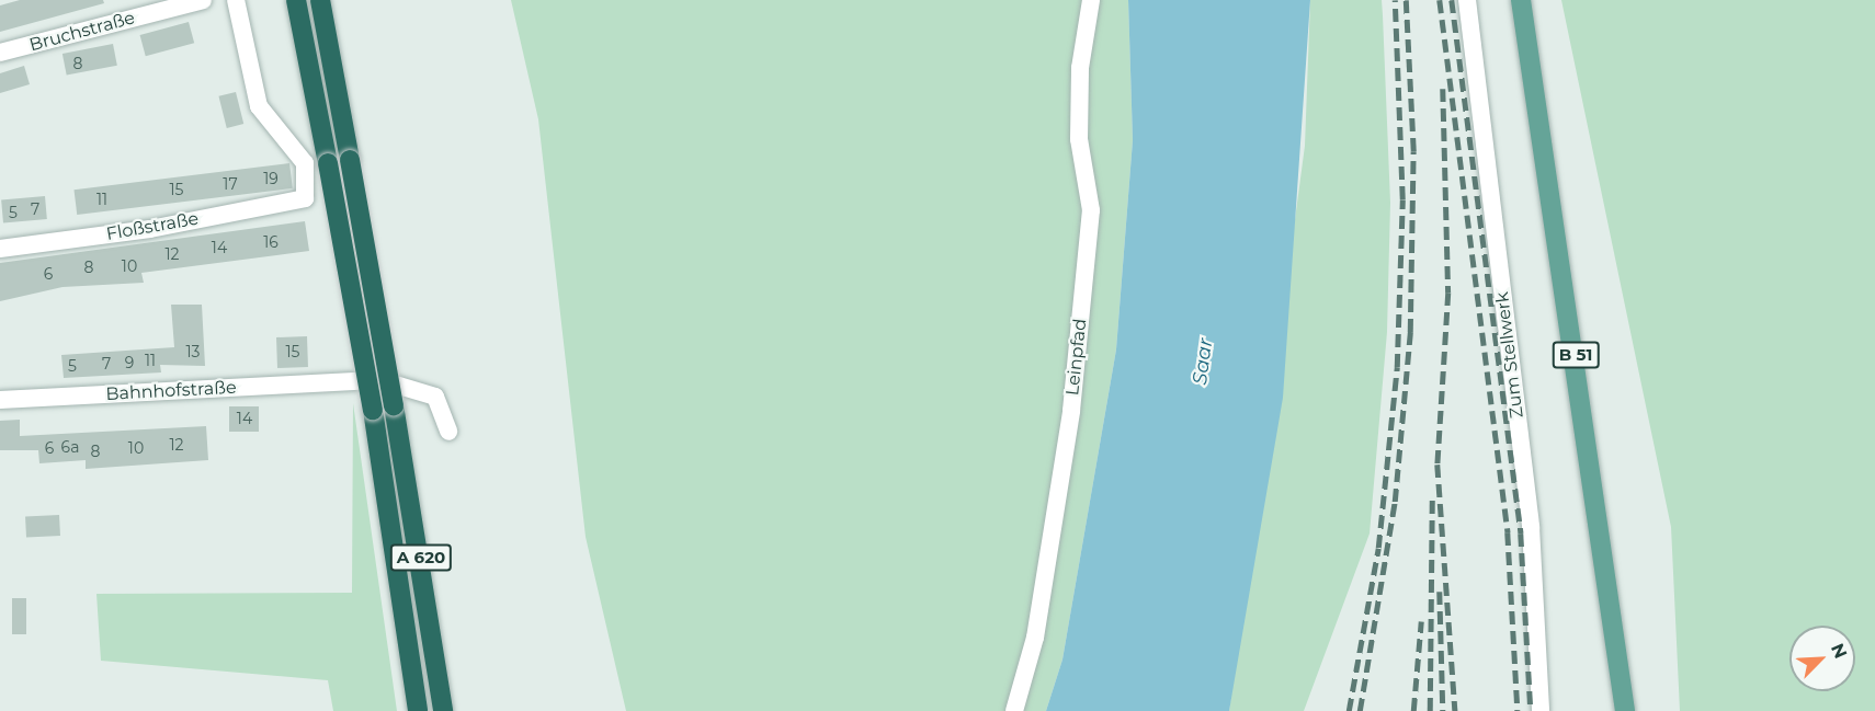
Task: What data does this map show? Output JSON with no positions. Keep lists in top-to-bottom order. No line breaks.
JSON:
{"streets":{"highway":["A 620"],"main road":["B 51"],"street":["Bruchstraße","Floßstraße","Zum Stellwerk","Leinpfad","Bahnhofstraße"]},"water":["Saar"],"house_numbers":["8","19","17","15","11","7","5","16","14","12","10","8","6","13","15","11","9","7","5","14","12","6a","6","10","8"],"north":"top right"}
